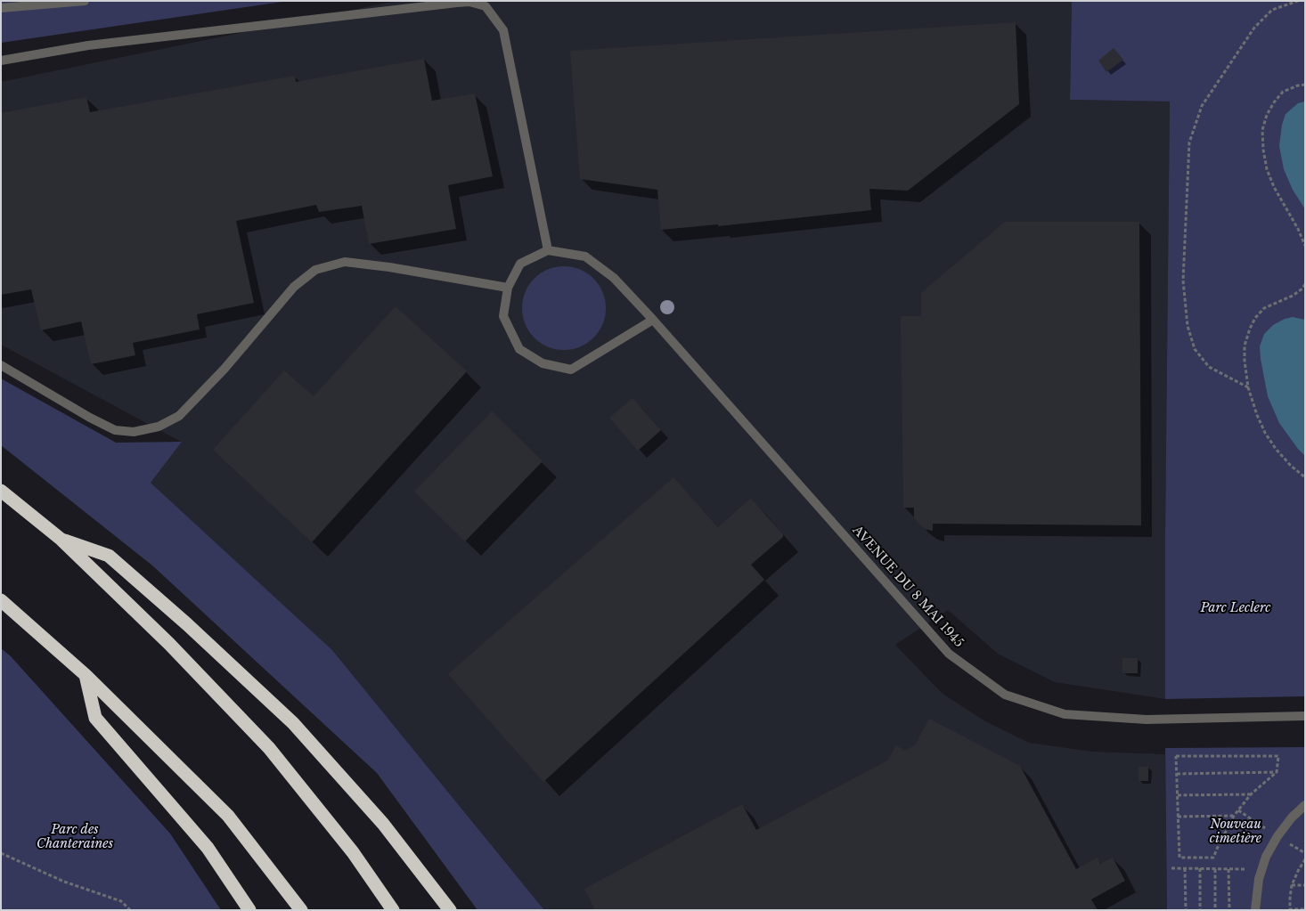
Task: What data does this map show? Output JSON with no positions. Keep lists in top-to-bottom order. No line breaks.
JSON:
{"streets":{"street":["AVENUE DU 8 MAI 1945"]},"parks":["Parc Leclerc","Nouveau cimetière","Parc des Chanteraines"]}
